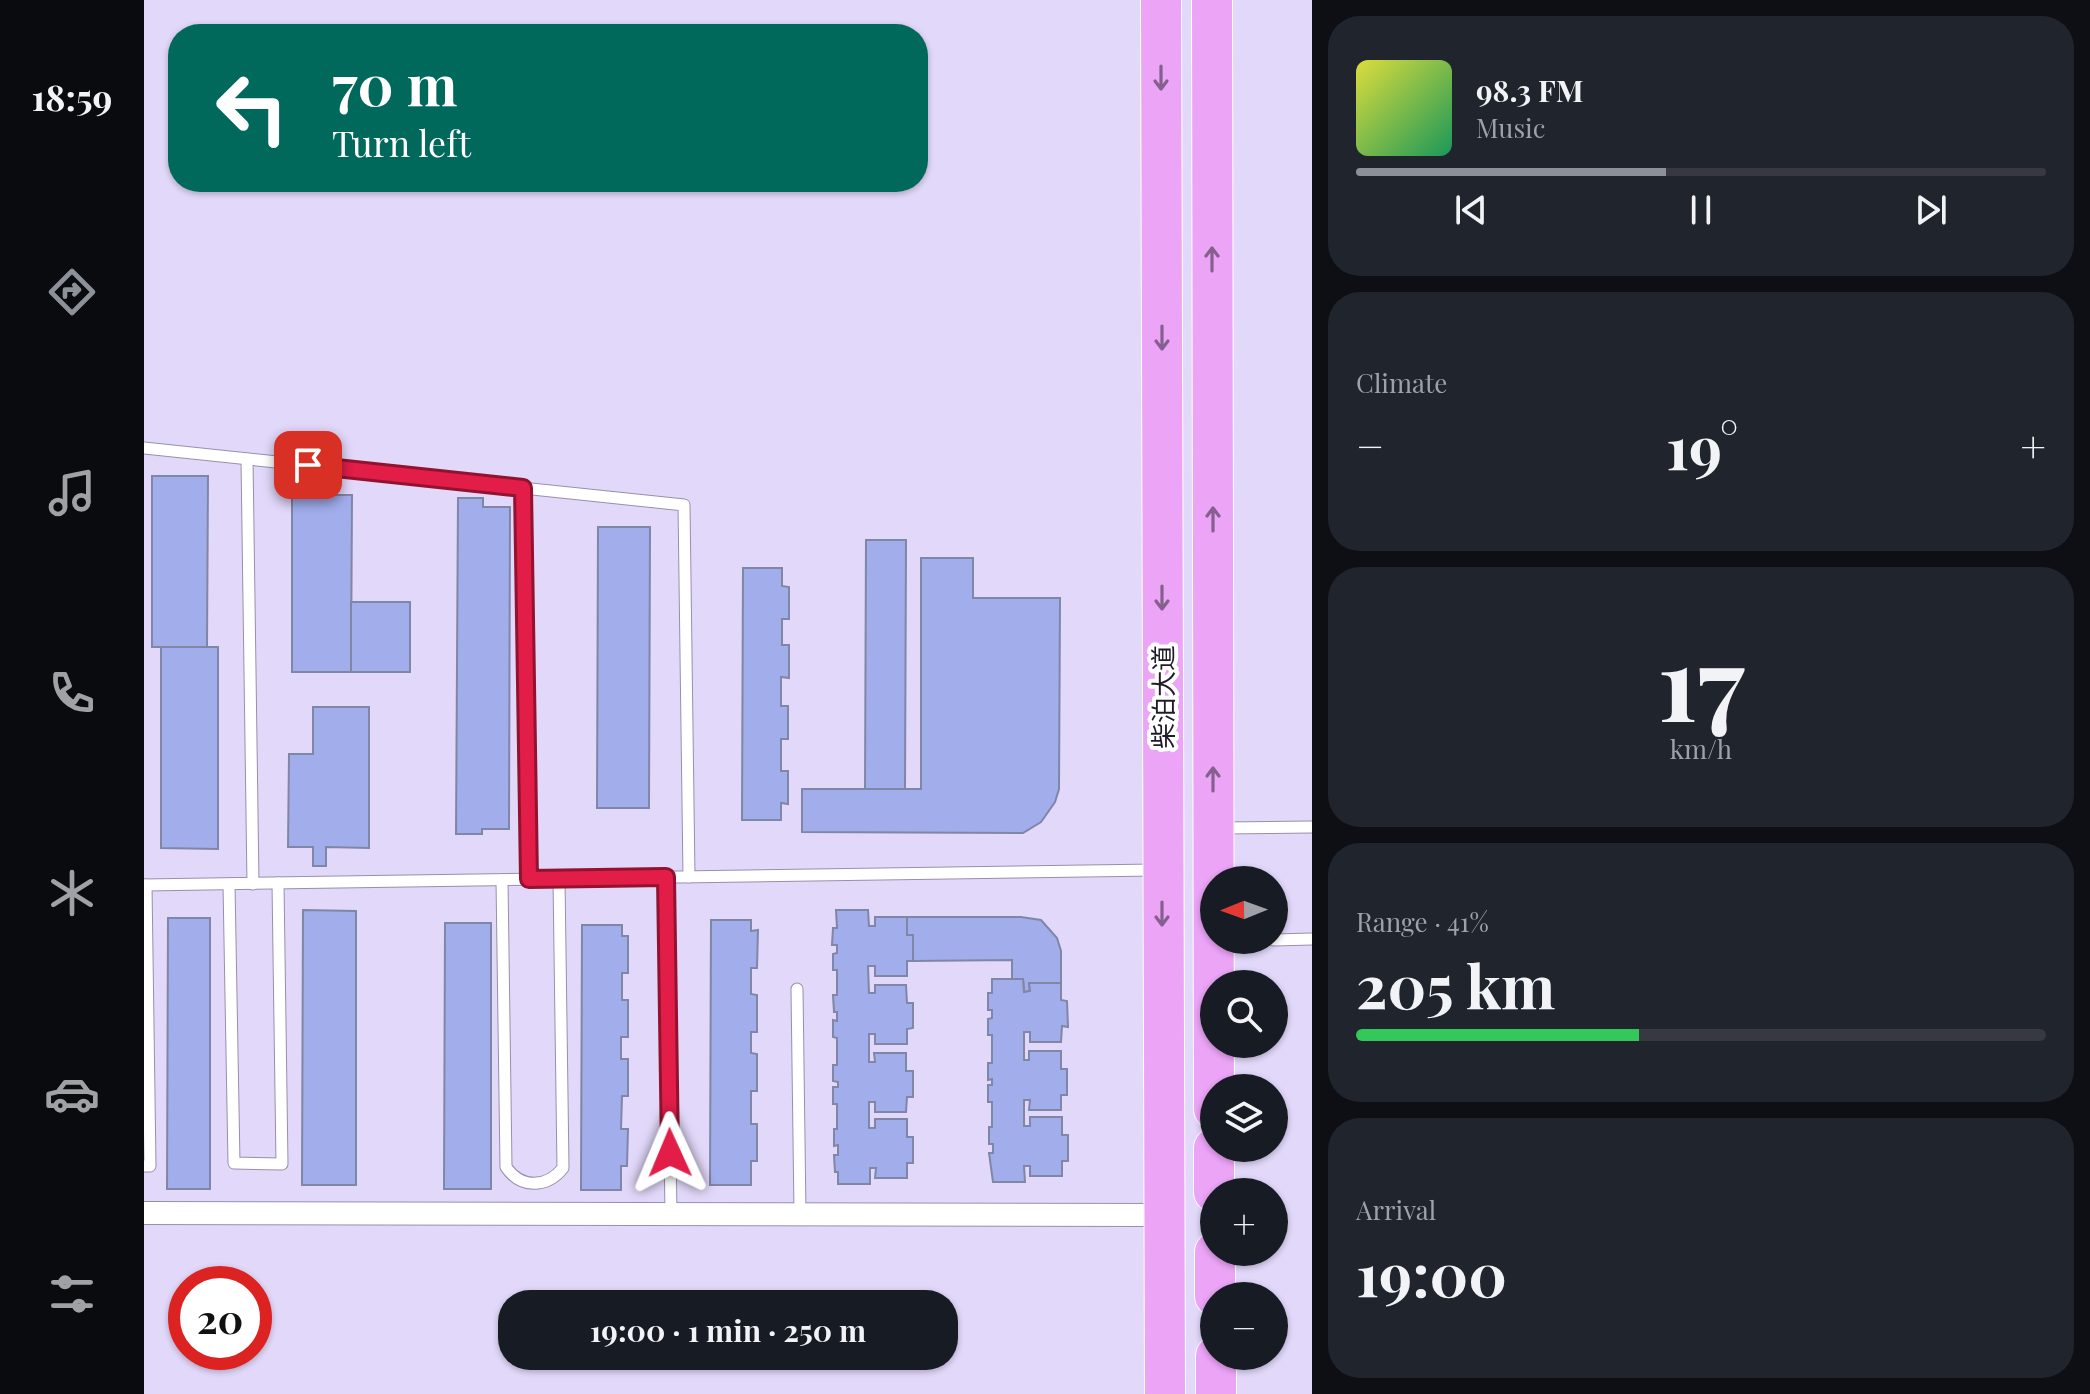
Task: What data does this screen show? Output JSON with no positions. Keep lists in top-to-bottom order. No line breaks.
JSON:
{"streets":{"highway":["柴泊大道"]},"north":"left","page":{"tabs":"18:59","turn":["70 m","Turn left"],"song":["98.3 FM","Music"],"tile":["Climate",["17","km/h"],["Range · 41%","205 km"],["Arrival","19:00"]],"heat":["−","19°","+"],"map_buttons":["+","−"],"limit":"20","trip":"19:00 · 1 min · 250 m"}}
